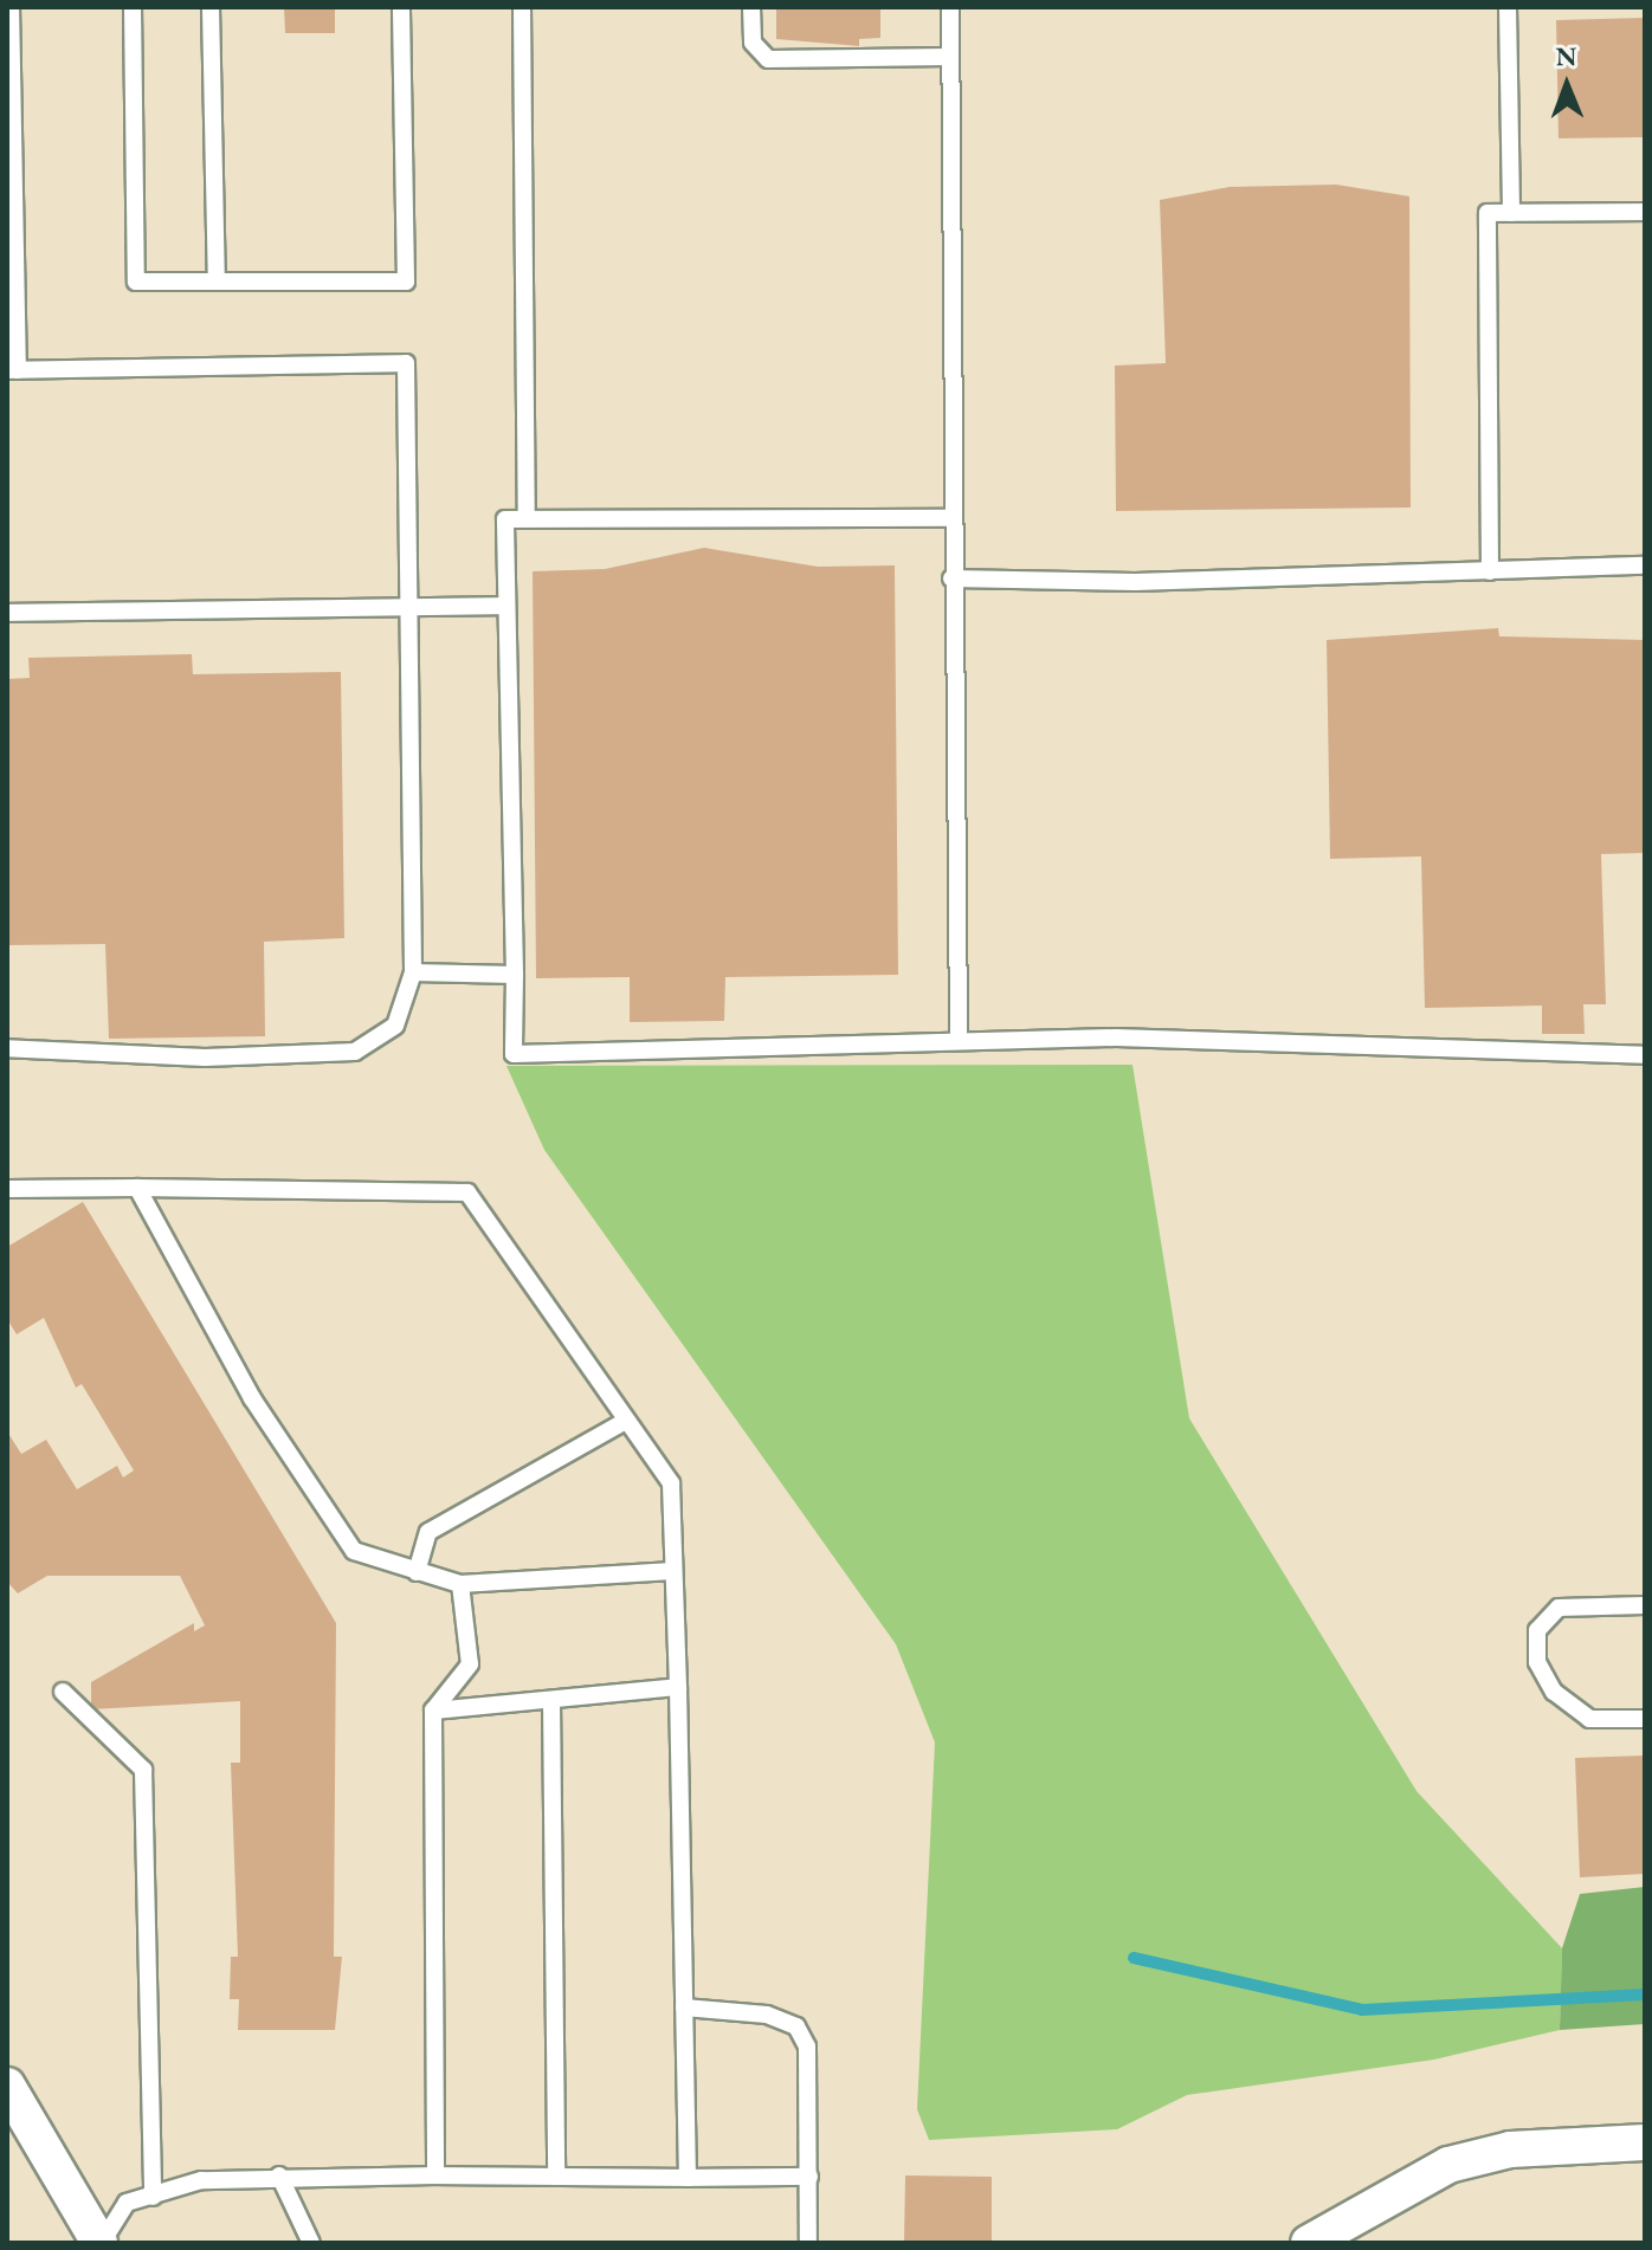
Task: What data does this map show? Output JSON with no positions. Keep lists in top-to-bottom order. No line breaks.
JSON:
{"north":"top"}
